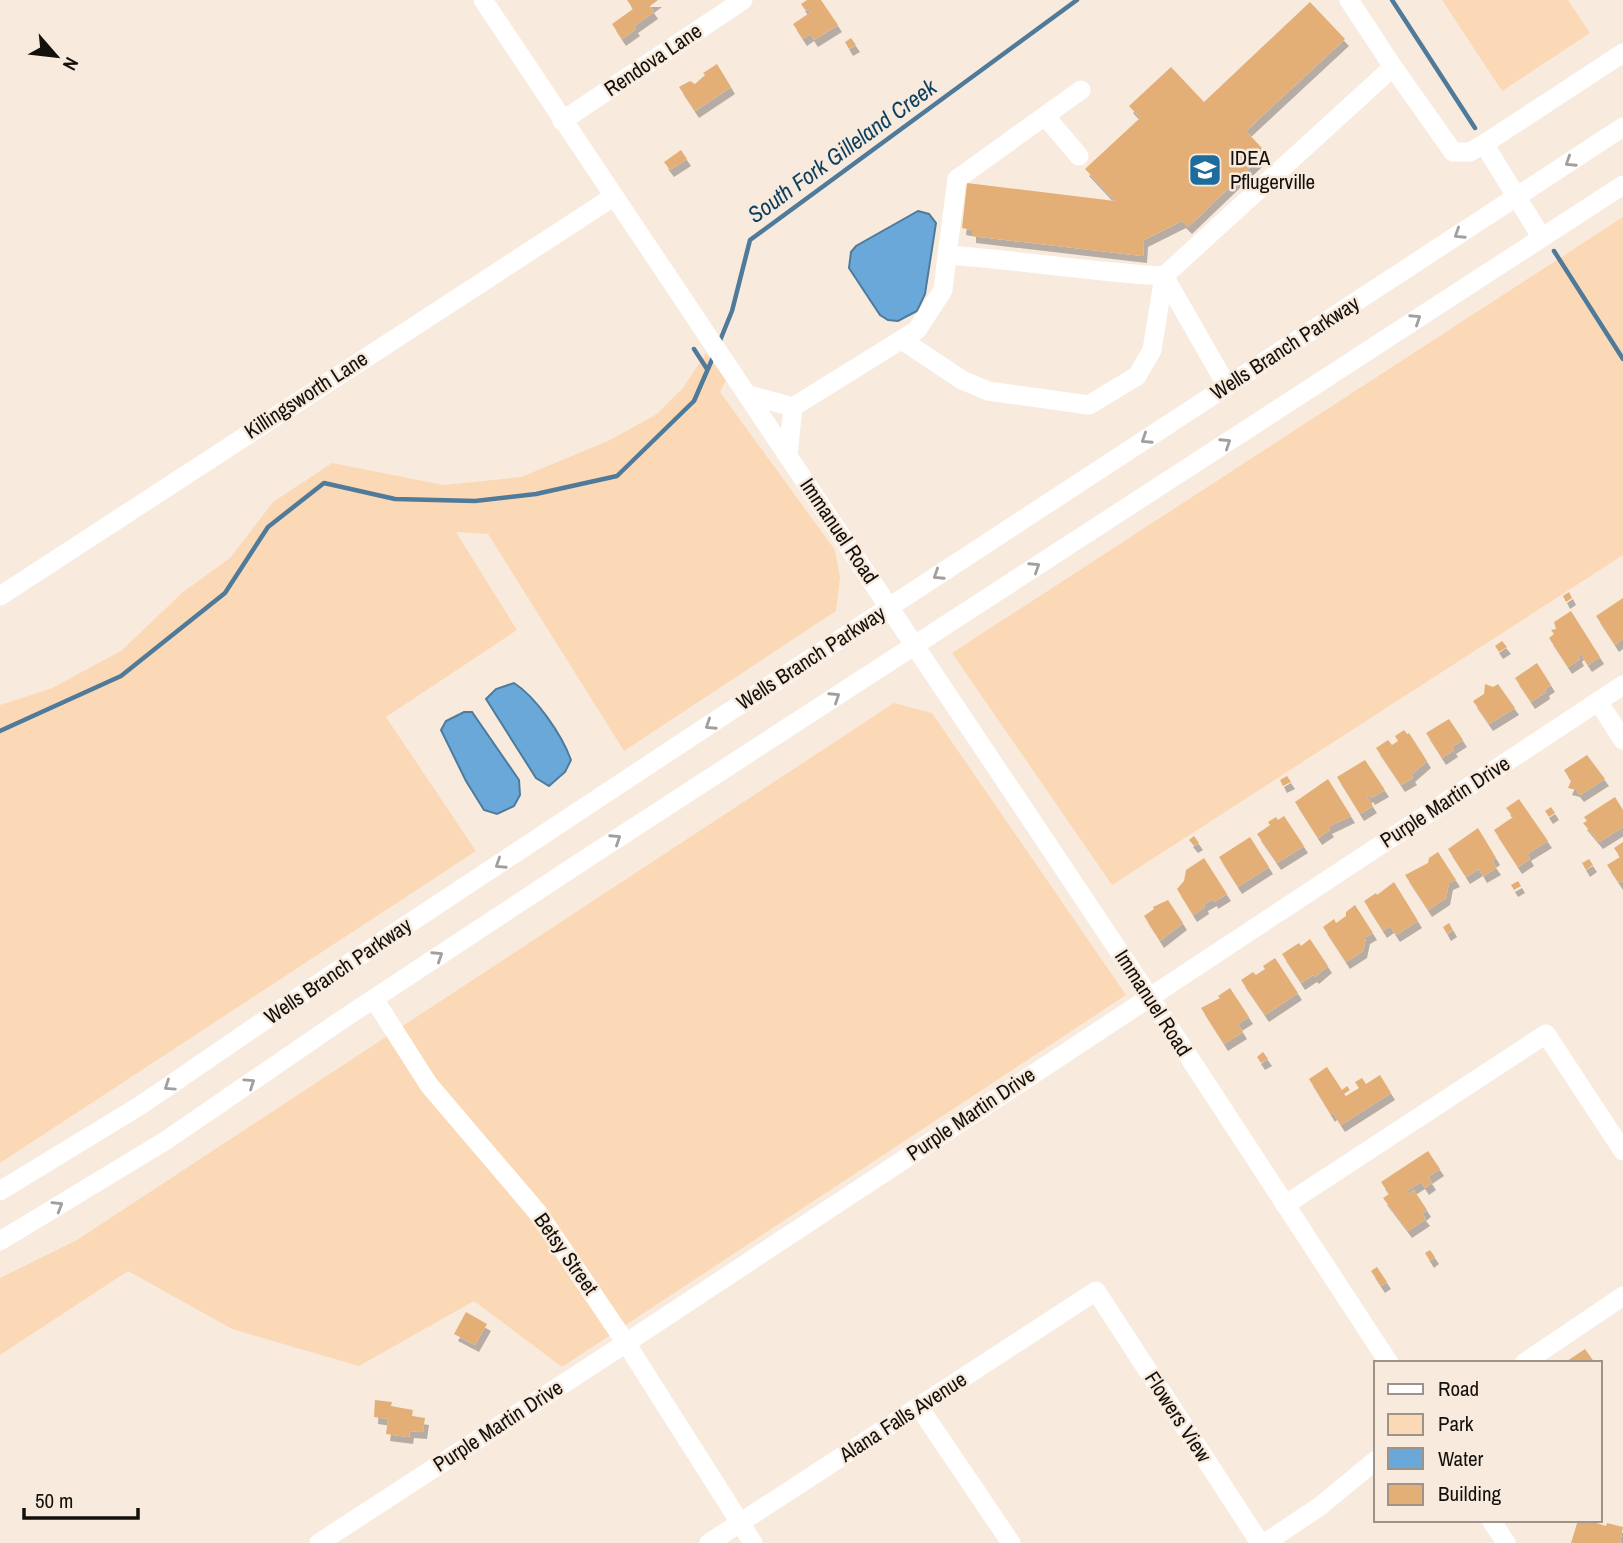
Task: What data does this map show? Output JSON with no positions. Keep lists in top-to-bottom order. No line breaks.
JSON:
{"streets":{"street":["Rendova Lane","Wells Branch Parkway","Killingsworth Lane","Immanuel Road","Purple Martin Drive","Betsy Street","Alana Falls Avenue","Flowers View"]},"crossings":[["Rendova Lane","Immanuel Road"],["Wells Branch Parkway","Immanuel Road"],["Wells Branch Parkway","Betsy Street"],["Killingsworth Lane","Immanuel Road"],["Immanuel Road","Purple Martin Drive"],["Purple Martin Drive","Betsy Street"],["Betsy Street","Alana Falls Avenue"],["Alana Falls Avenue","Flowers View"]],"water":["South Fork Gilleland Creek"],"places":{"school or university":["IDEA Pflugerville"]},"legend":["Road","Park","Water","Building"],"scale_bar":"50 m","north":"bottom right"}
